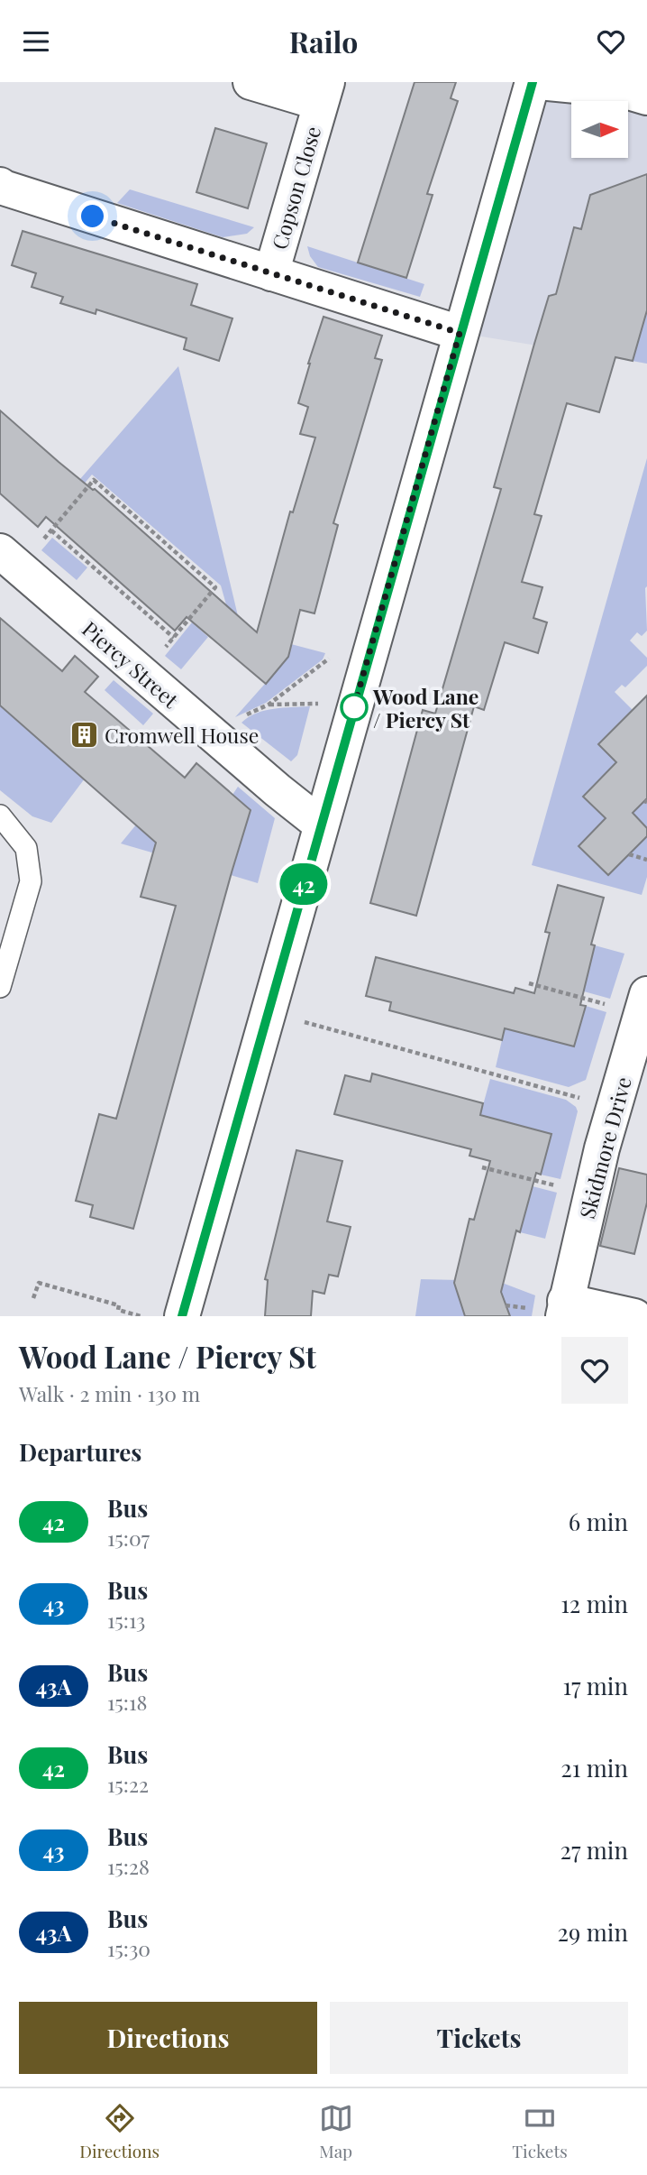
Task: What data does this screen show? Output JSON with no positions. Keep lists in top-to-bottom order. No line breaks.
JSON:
{"streets":{"street":["Copson Close","Piercy Street","Skidmore Drive"]},"places":{"other":["Wood Lane / Piercy St"],"building":["Cromwell House"]},"lines":["bus line 42"],"north":"right","page":{"header":"Railo","on_map":"42","heading":[["Wood Lane / Piercy St","Walk · 2 min · 130 m"],"Departures"],"list":[{"mark":"42","name":"Bus","note":"15:07","value":"6 min"},{"mark":"43","name":"Bus","note":"15:13","value":"12 min"},{"mark":"43A","name":"Bus","note":"15:18","value":"17 min"},{"mark":"42","name":"Bus","note":"15:22","value":"21 min"},{"mark":"43","name":"Bus","note":"15:28","value":"27 min"},{"mark":"43A","name":"Bus","note":"15:30","value":"29 min"}],"buttons":["Directions","Tickets"],"tabs":["Directions","Map","Tickets"]}}
